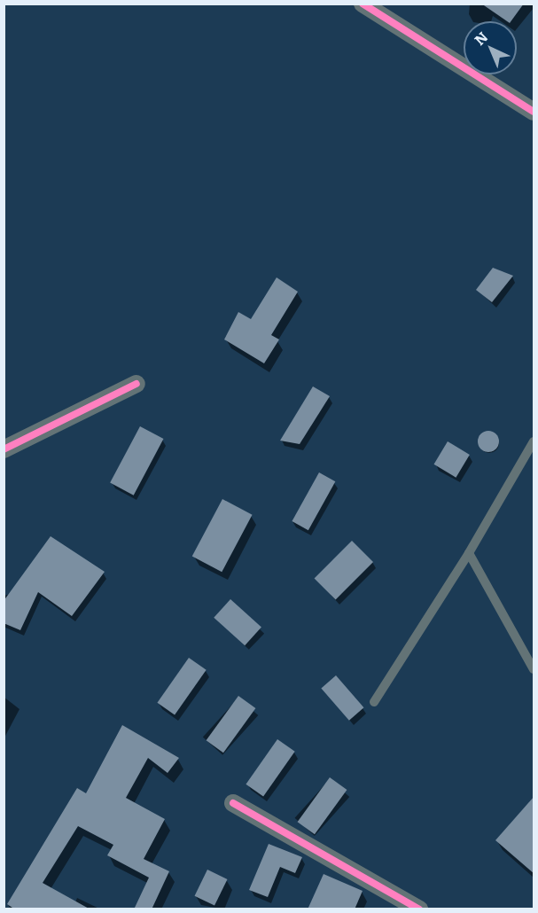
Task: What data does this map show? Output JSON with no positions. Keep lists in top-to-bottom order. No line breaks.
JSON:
{"north":"top left"}
